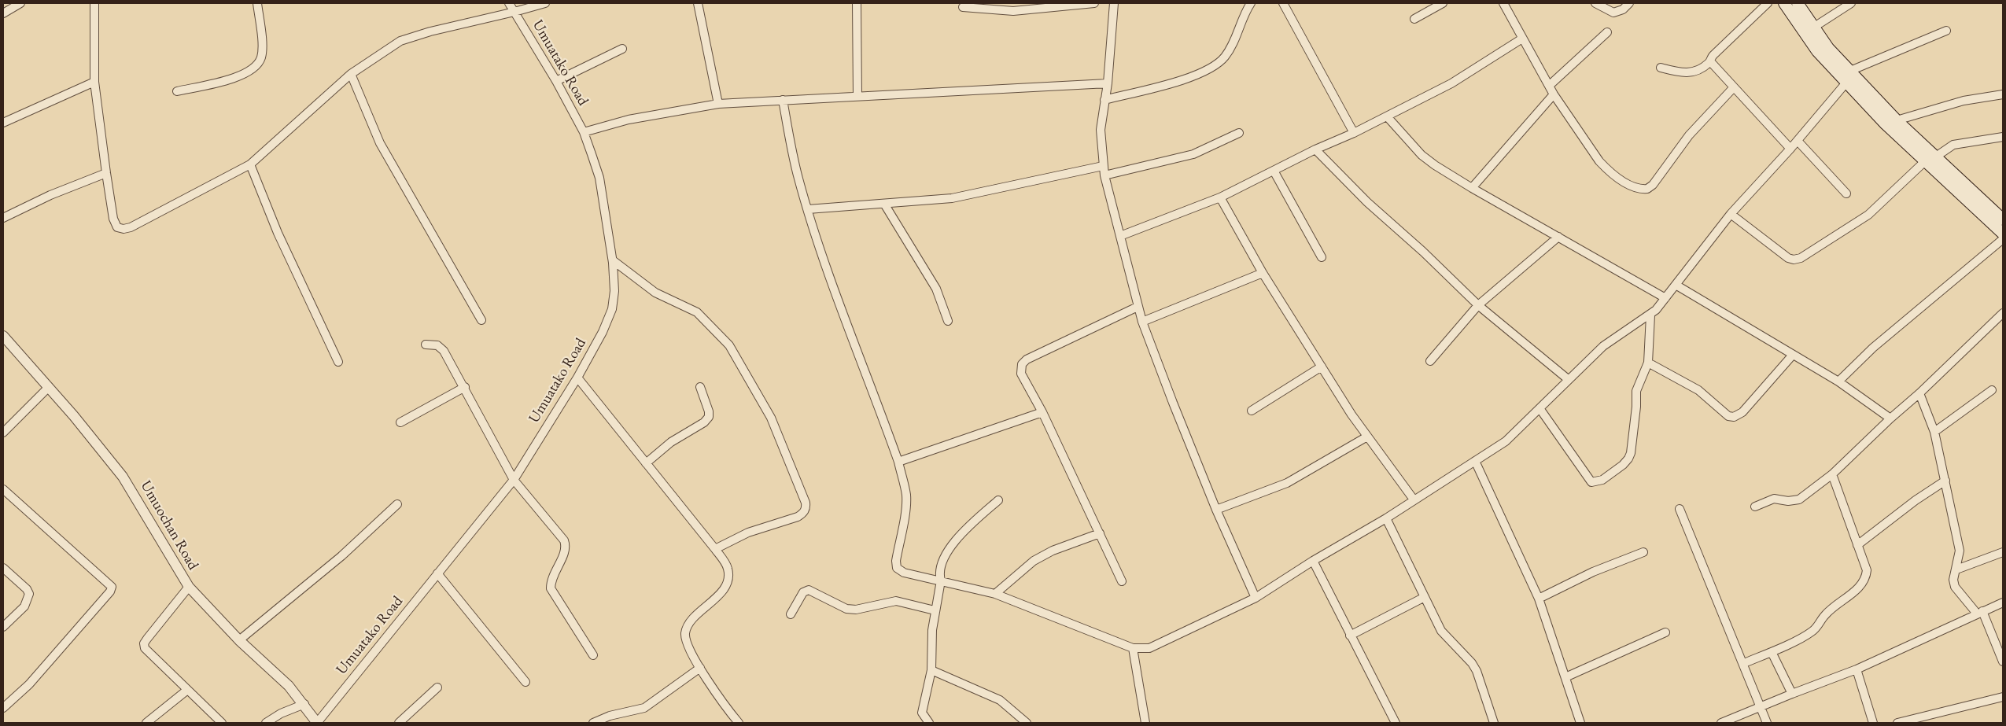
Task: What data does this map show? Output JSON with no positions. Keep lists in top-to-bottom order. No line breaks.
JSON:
{"streets":{"street":["Umuatako Road","Umuochan Road"]},"crossings":[["Umuatako Road","Umuochan Road"]]}
